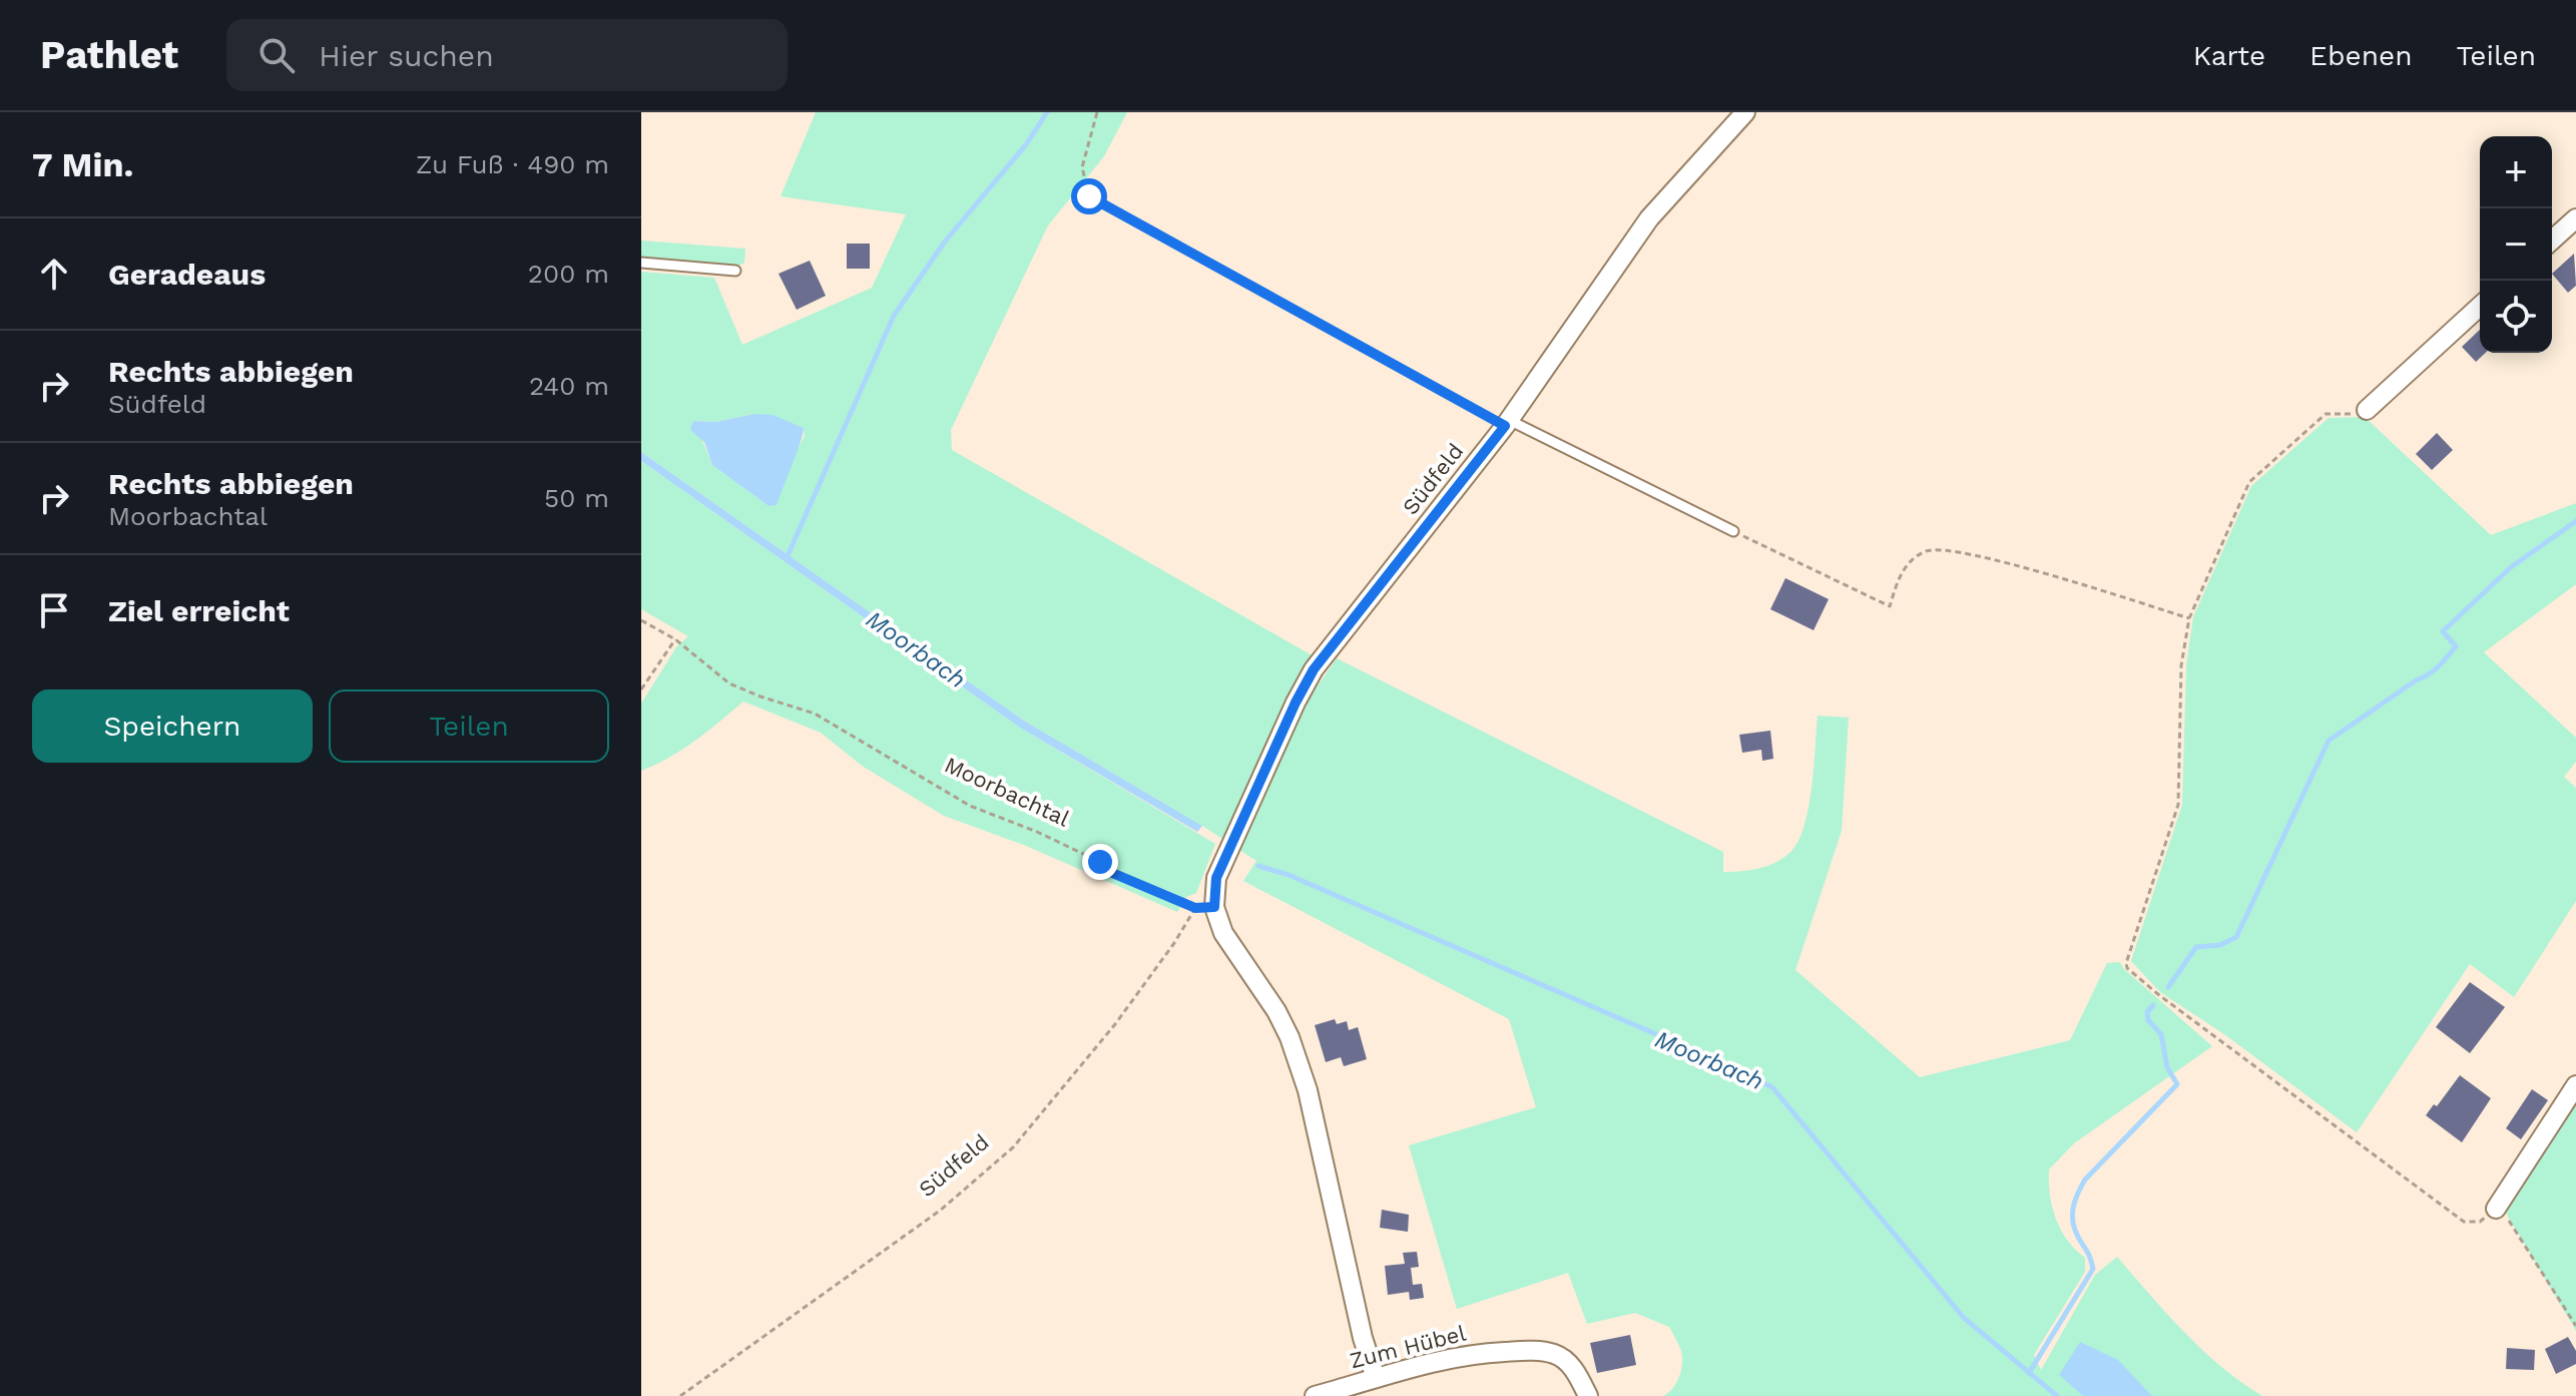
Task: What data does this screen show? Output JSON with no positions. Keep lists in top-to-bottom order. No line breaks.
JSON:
{"streets":{"street":["Südfeld","Zum Hübel"],"path":["Moorbachtal"]},"crossings":[["Südfeld","Moorbachtal"]],"water":["Moorbach"],"page":{"header":"Pathlet","search":"Hier suchen","nav":["Karte","Ebenen","Teilen"],"heading":["7 Min.","Zu Fuß · 490 m"],"map_buttons":["+","−"],"list":[["Geradeaus","200 m"],["Rechts abbiegen","Südfeld","240 m"],["Rechts abbiegen","Moorbachtal","50 m"],"Ziel erreicht"],"buttons":["Speichern","Teilen"]}}
